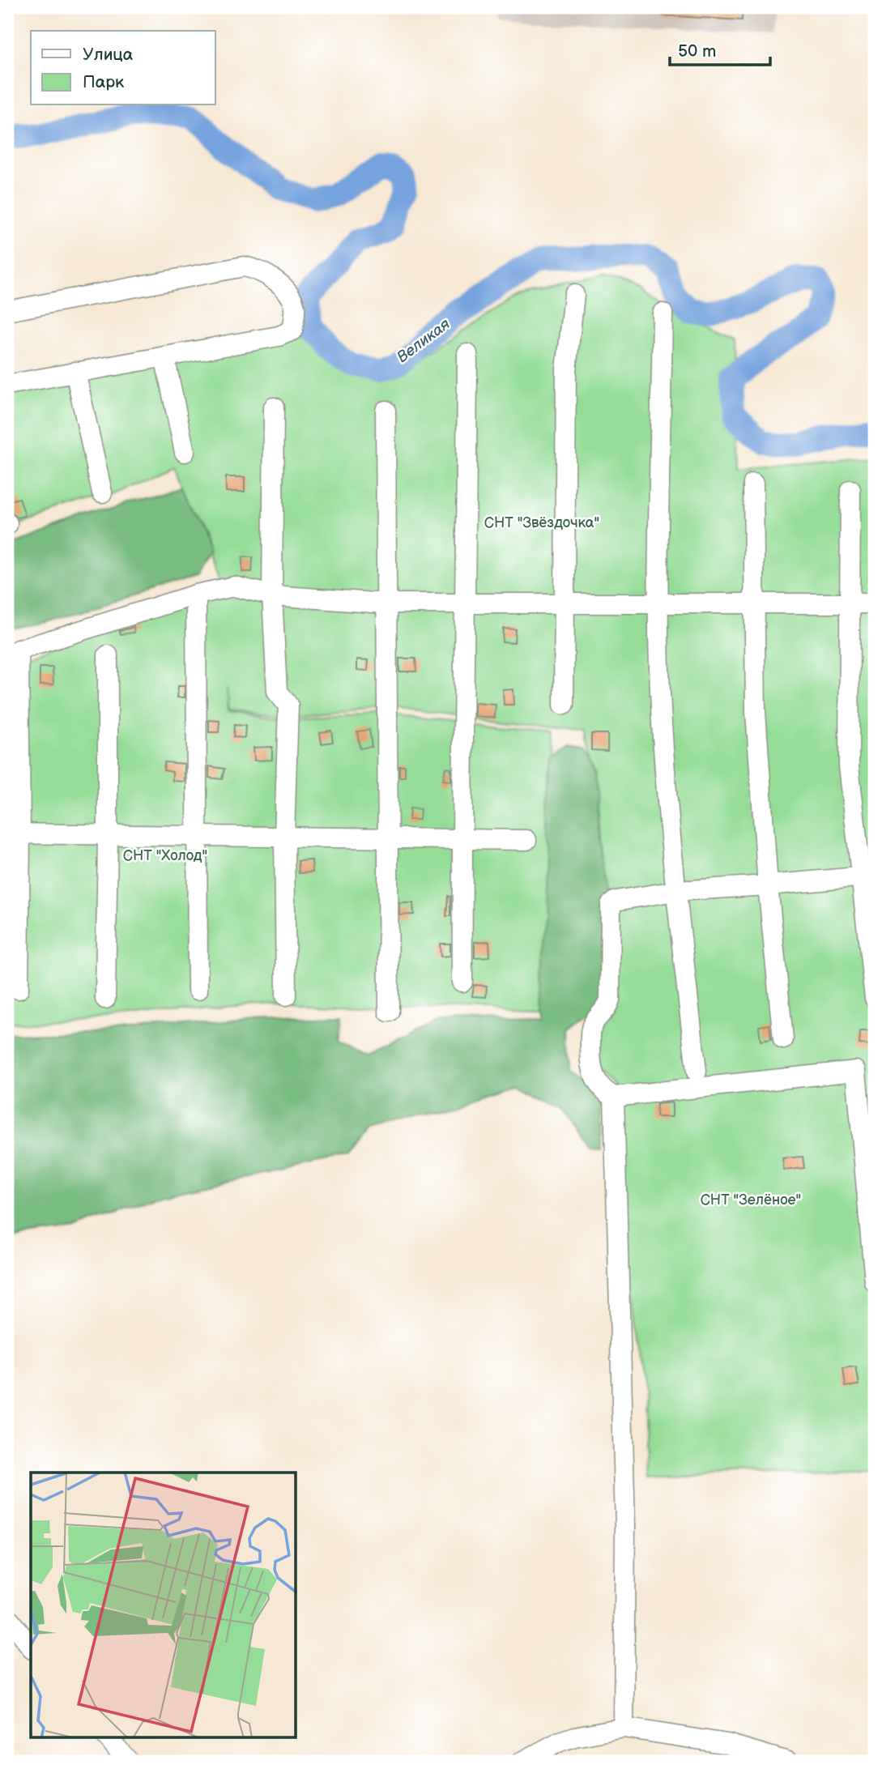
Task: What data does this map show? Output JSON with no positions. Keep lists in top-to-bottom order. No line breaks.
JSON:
{"water":["Великая"],"parks":["СНТ \"Звёздочка\"","СНТ \"Холод\"","СНТ \"Зелёное\""],"legend":["Улица","Парк"],"scale_bar":"50 m"}
